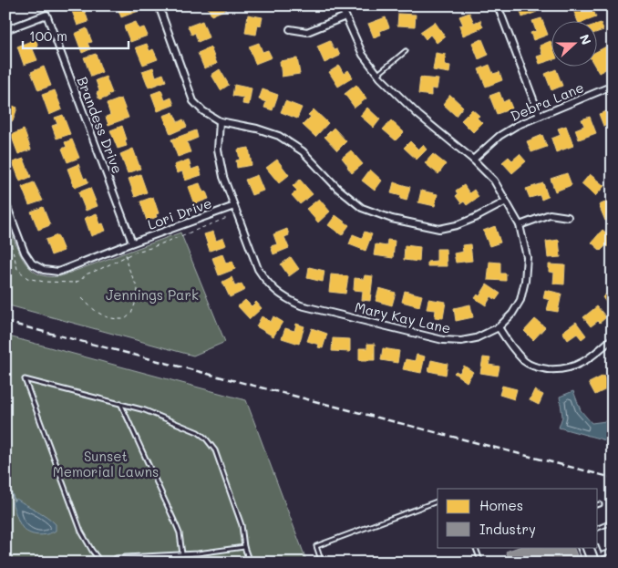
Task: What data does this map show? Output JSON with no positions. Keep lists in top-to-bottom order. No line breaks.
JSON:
{"streets":{"street":["Debra Lane","Brandess Drive","Lori Drive","Mary Kay Lane"]},"crossings":[["Debra Lane","Mary Kay Lane"],["Brandess Drive","Lori Drive"],["Lori Drive","Mary Kay Lane"]],"parks":["Jennings Park","Sunset Memorial Lawns"],"legend":["Homes","Industry"],"scale_bar":"100 m","north":"right"}
